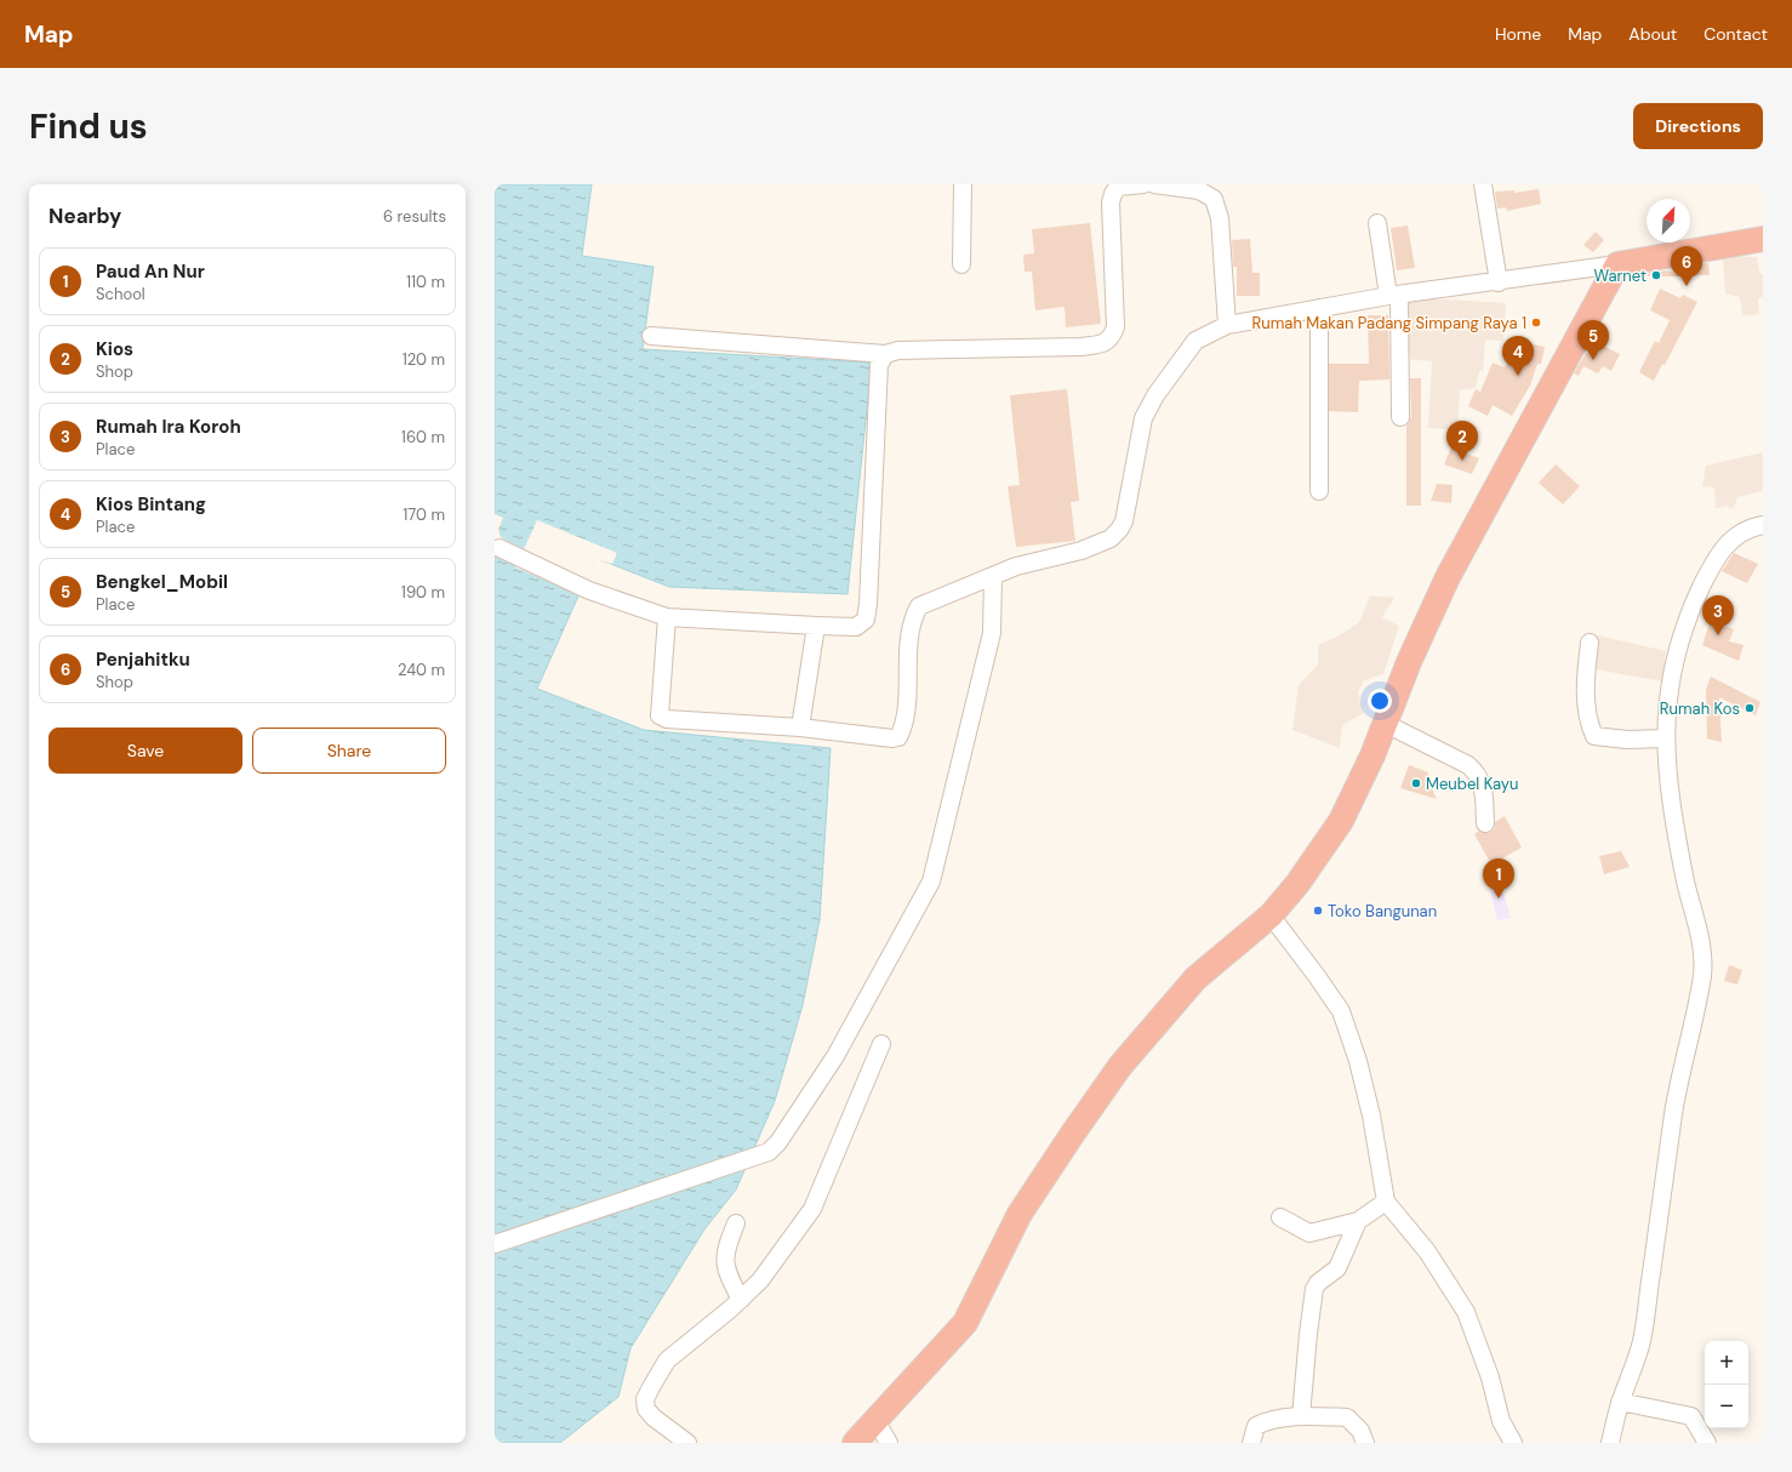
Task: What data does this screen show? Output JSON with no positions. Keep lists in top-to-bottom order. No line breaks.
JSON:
{"places":["Warnet","Rumah Makan Padang Simpang Raya 1","Rumah Kos","Meubel Kayu","Toko Bangunan"],"north":"top right","page":{"header":"Map","nav":["Home","Map","About","Contact"],"buttons":["Directions",["Save","Share"]],"title":"Find us","heading":["Nearby","6 results"],"pins":["6","5","4","2","3","1"],"list":[{"mark":"1","name":"Paud An Nur","note":"School","value":"110 m"},{"mark":"2","name":"Kios","note":"Shop","value":"120 m"},{"mark":"3","name":"Rumah Ira Koroh","note":"Place","value":"160 m"},{"mark":"4","name":"Kios Bintang","note":"Place","value":"170 m"},{"mark":"5","name":"Bengkel_Mobil","note":"Place","value":"190 m"},{"mark":"6","name":"Penjahitku","note":"Shop","value":"240 m"}],"map_buttons":["+","−"]}}
